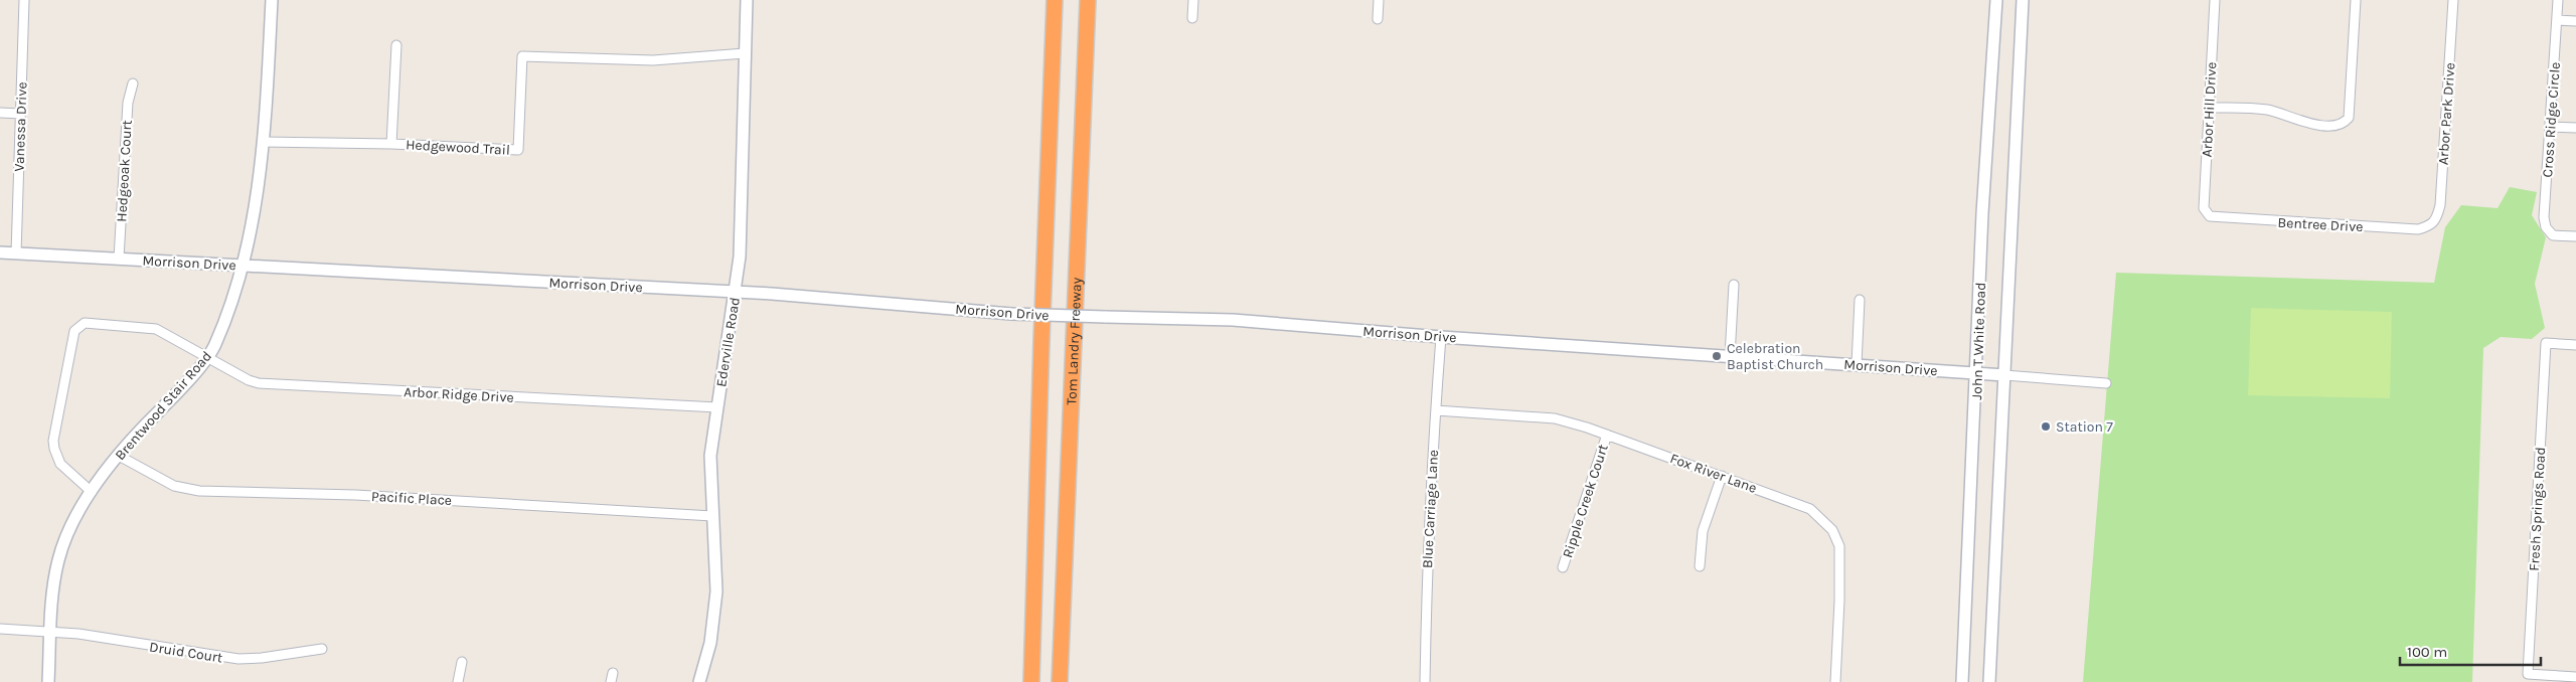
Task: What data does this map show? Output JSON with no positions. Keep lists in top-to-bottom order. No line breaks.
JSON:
{"streets":{"highway":["Tom Landry Freeway"],"street":["Arbor Hill Drive","Arbor Park Drive","Cross Ridge Circle","Vanessa Drive","Hedgewood Trail","Hedgeoak Court","Bentree Drive","Morrison Drive","John T White Road","Ederville Road","Arbor Ridge Drive","Brentwood Stair Road","Fox River Lane","Pacific Place","Ripple Creek Court","Blue Carriage Lane","Fresh Springs Road","Druid Court"]},"crossings":[["Arbor Hill Drive","Bentree Drive"],["Arbor Park Drive","Bentree Drive"],["Vanessa Drive","Morrison Drive"],["Hedgewood Trail","Ederville Road"],["Hedgewood Trail","Brentwood Stair Road"],["Hedgeoak Court","Morrison Drive"],["Morrison Drive","John T White Road"],["Morrison Drive","Ederville Road"],["Morrison Drive","Brentwood Stair Road"],["Morrison Drive","Blue Carriage Lane"],["Ederville Road","Arbor Ridge Drive"],["Ederville Road","Pacific Place"],["Arbor Ridge Drive","Brentwood Stair Road"],["Brentwood Stair Road","Pacific Place"],["Brentwood Stair Road","Druid Court"],["Fox River Lane","Ripple Creek Court"],["Fox River Lane","Blue Carriage Lane"]],"places":["Celebration Baptist Church","Station 7"],"scale_bar":"100 m"}
